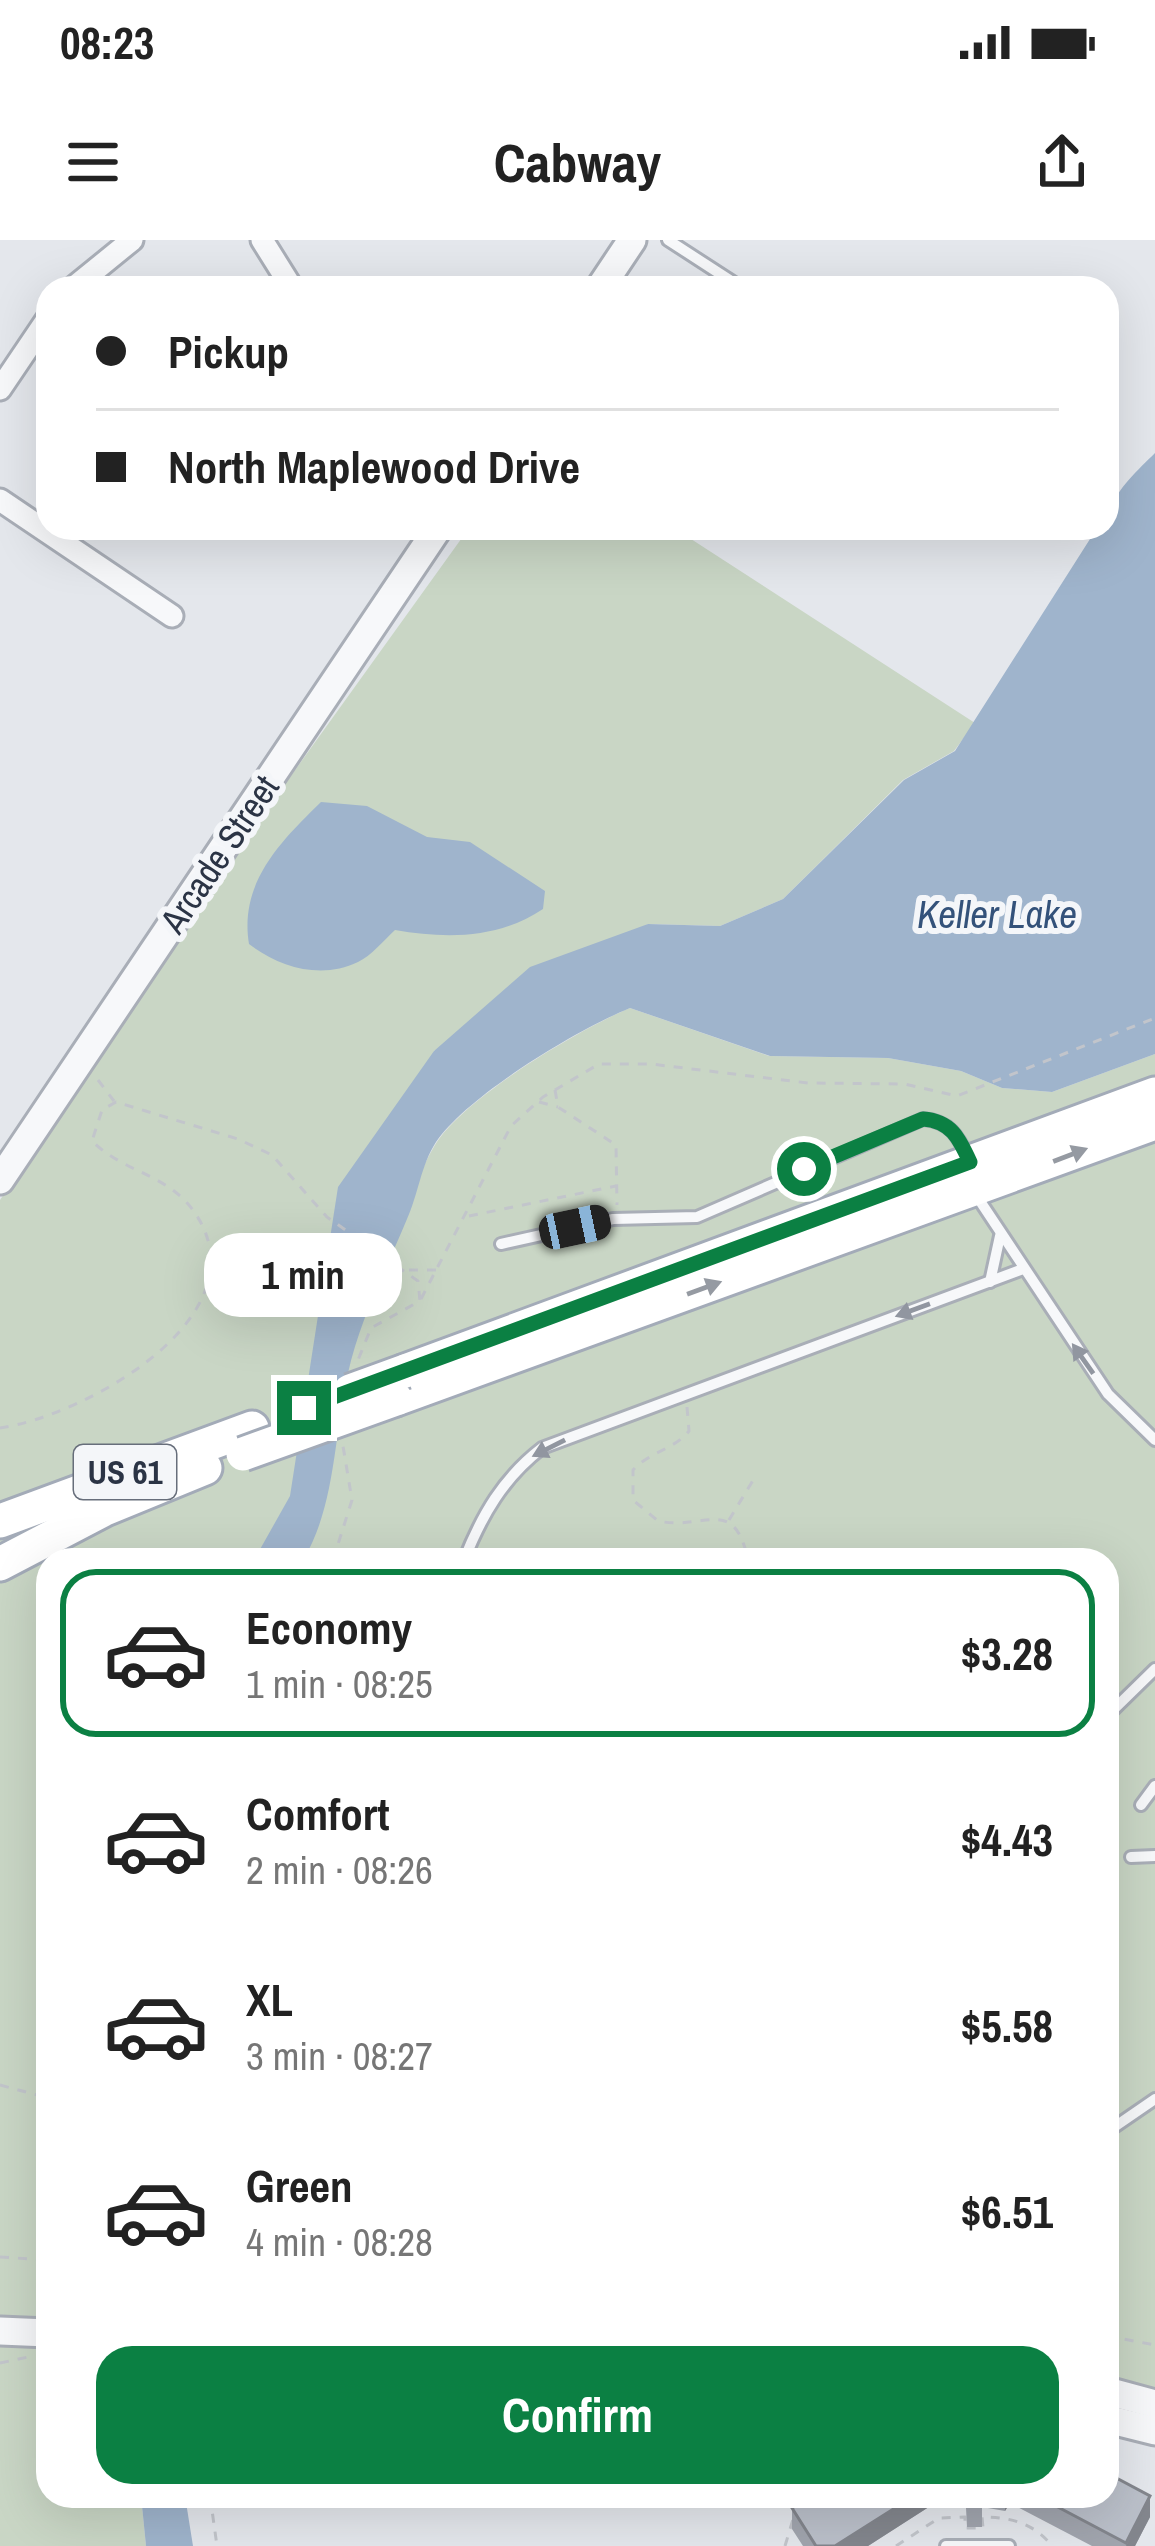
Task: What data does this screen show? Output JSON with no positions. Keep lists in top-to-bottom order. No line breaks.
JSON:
{"streets":{"main road":["US 61"],"street":["Arcade Street"]},"water":["Keller Lake"],"page":{"status":"08:23","header":"Cabway","banner":["Pickup","North Maplewood Drive"],"bubble":"1 min","list":[{"name":"Economy","note":"1 min · 08:25","value":"$3.28"},{"name":"Comfort","note":"2 min · 08:26","value":"$4.43"},{"name":"XL","note":"3 min · 08:27","value":"$5.58"},{"name":"Green","note":"4 min · 08:28","value":"$6.51"}],"buttons":"Confirm"}}
